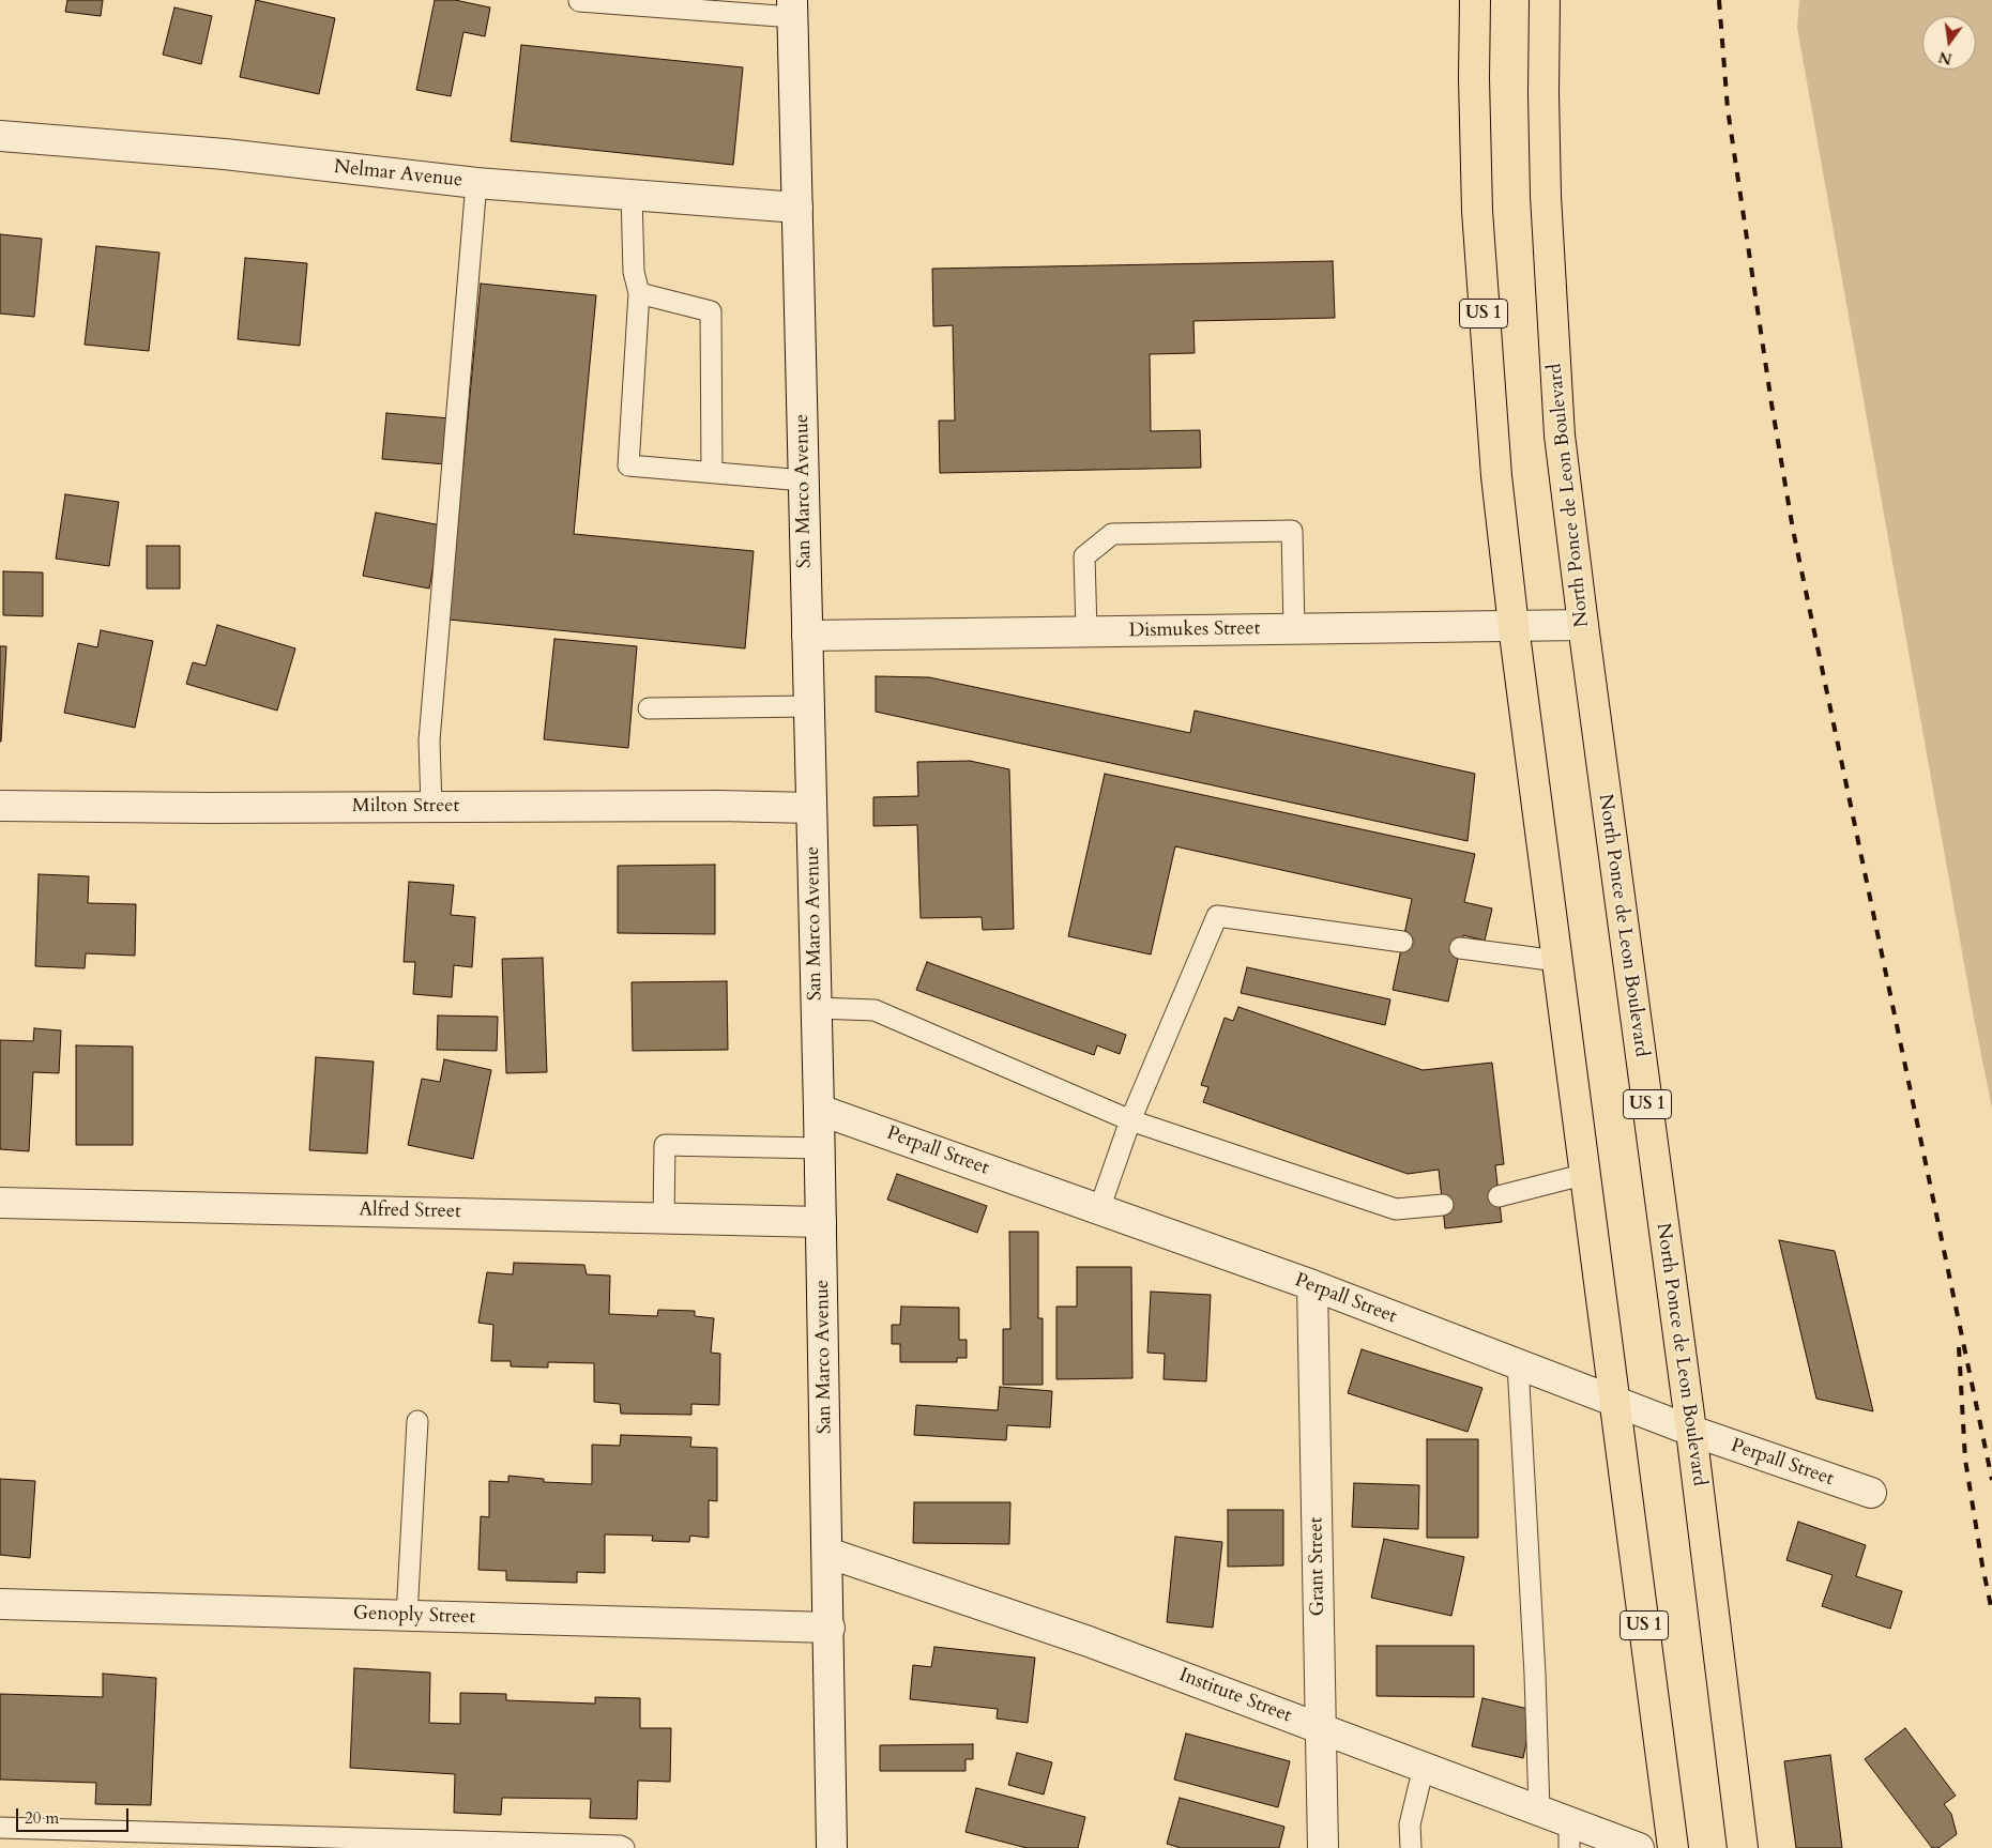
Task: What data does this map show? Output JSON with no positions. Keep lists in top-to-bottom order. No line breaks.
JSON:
{"streets":{"highway":["US 1","North Ponce de Leon Boulevard"],"street":["Nelmar Avenue","San Marco Avenue","Dismukes Street","Milton Street","Perpall Street","Alfred Street","Grant Street","Genoply Street","Institute Street"]},"crossings":[["Nelmar Avenue","San Marco Avenue"],["US 1","Dismukes Street"],["US 1","Perpall Street"],["San Marco Avenue","Dismukes Street"],["San Marco Avenue","Milton Street"],["San Marco Avenue","Perpall Street"],["San Marco Avenue","Alfred Street"],["San Marco Avenue","Genoply Street"],["San Marco Avenue","Institute Street"],["North Ponce de Leon Boulevard","Dismukes Street"],["North Ponce de Leon Boulevard","Perpall Street"],["Perpall Street","Grant Street"],["Grant Street","Institute Street"]],"scale_bar":"20 m","north":"bottom"}
